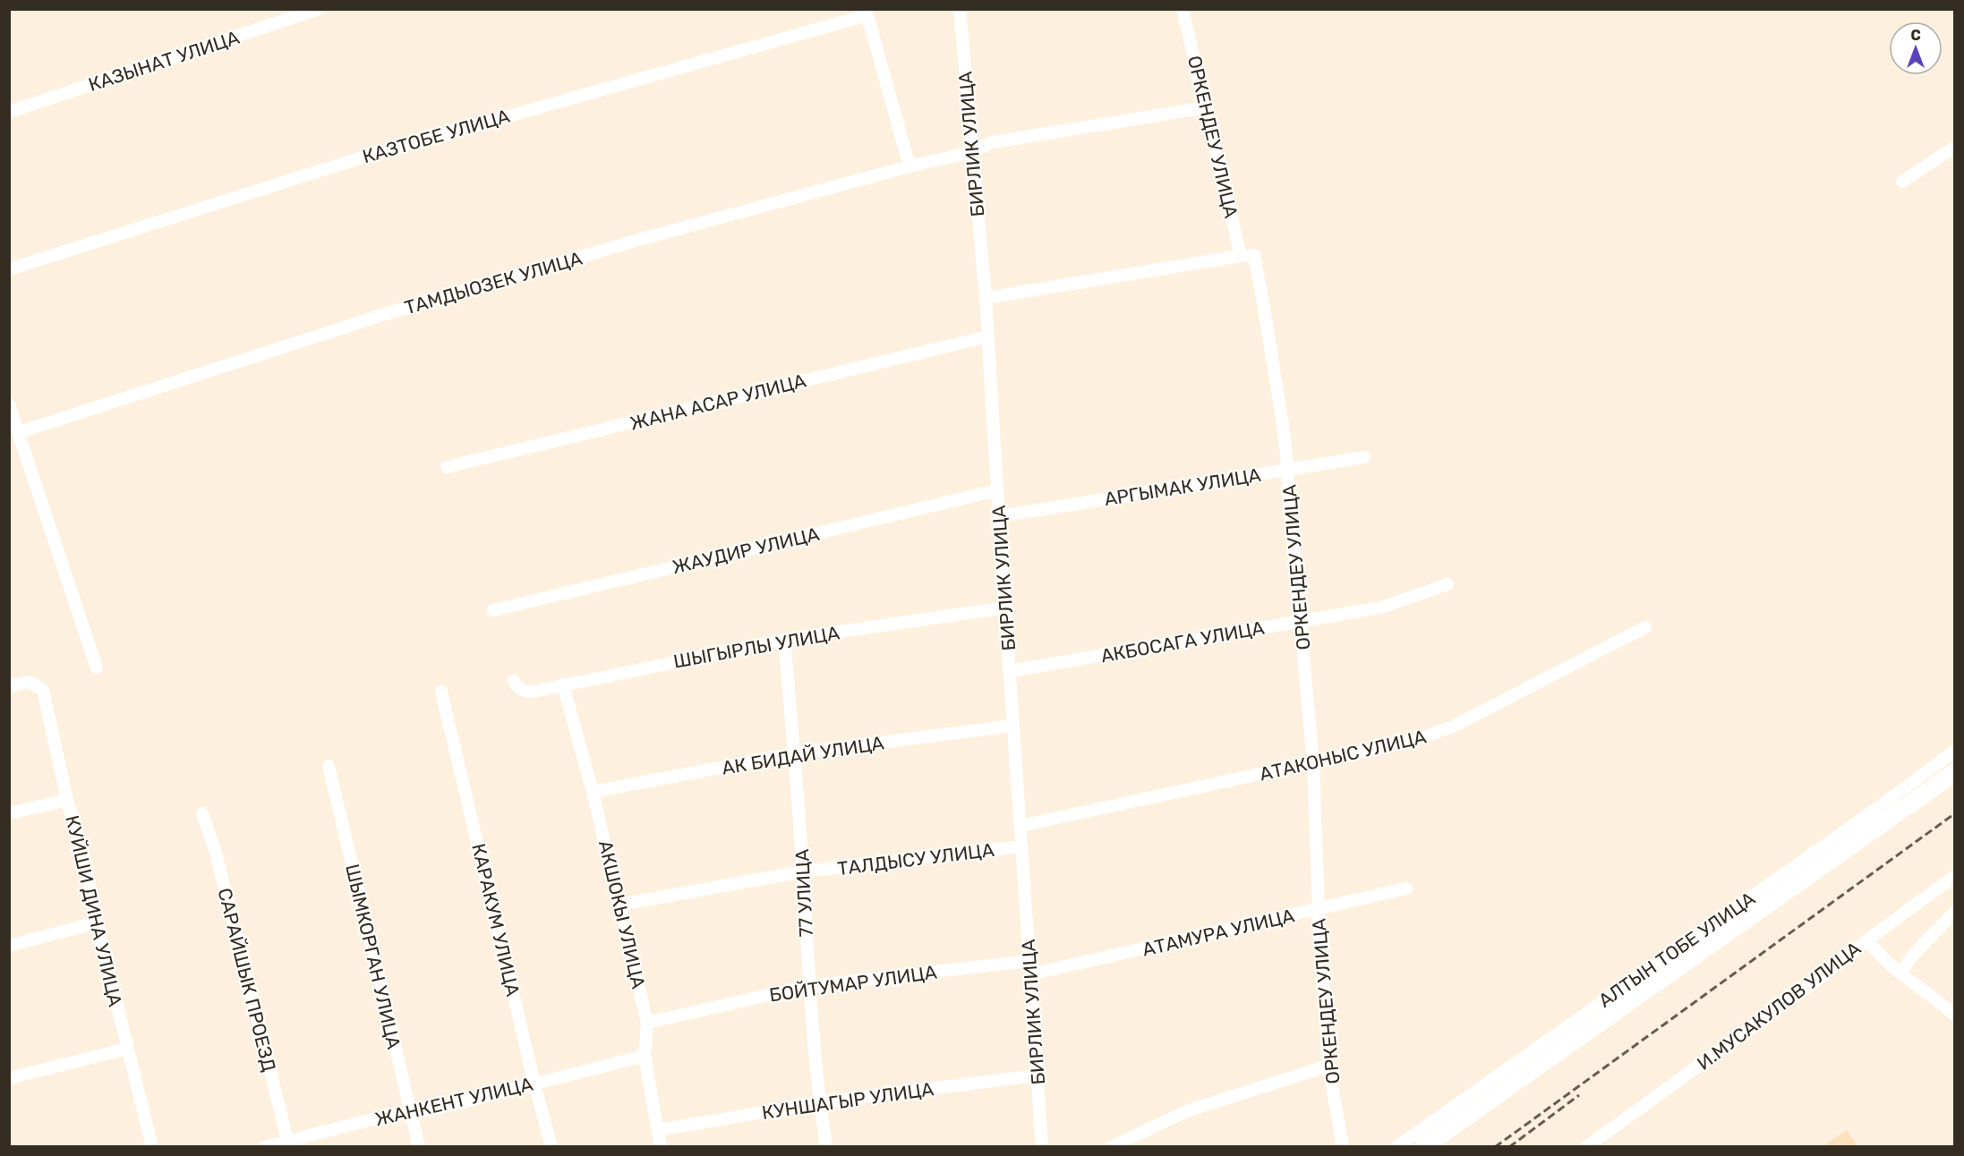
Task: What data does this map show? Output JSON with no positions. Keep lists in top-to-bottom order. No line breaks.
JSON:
{"streets":{"street":["КАЗЫНАТ УЛИЦА","КАЗТОБЕ УЛИЦА","ОРКЕНДЕУ УЛИЦА","БИРЛИК УЛИЦА","ТАМДЫОЗЕК УЛИЦА","ЖАНА АСАР УЛИЦА","АРГЫМАК УЛИЦА","ЖАУДИР УЛИЦА","АКБОСАГА УЛИЦА","ШЫГЫРЛЫ УЛИЦА","АК БИДАЙ УЛИЦА","АТАКОНЫС УЛИЦА","ТАЛДЫСУ УЛИЦА","77 УЛИЦА","КУЙШИ ДИНА УЛИЦА","АКШОКЫ УЛИЦА","КАРАКУМ УЛИЦА","АТАМУРА УЛИЦА","АЛТЫН ТОБЕ УЛИЦА","ШЫМКОРГАН УЛИЦА","САРАЙШЫК ПРОЕЗД","БОЙТУМАР УЛИЦА","И.МУСАКУЛОВ УЛИЦА","КУНШАГЫР УЛИЦА","ЖАНКЕНТ УЛИЦА"]},"crossings":[["ОРКЕНДЕУ УЛИЦА","ТАМДЫОЗЕК УЛИЦА"],["ОРКЕНДЕУ УЛИЦА","АРГЫМАК УЛИЦА"],["ОРКЕНДЕУ УЛИЦА","АКБОСАГА УЛИЦА"],["ОРКЕНДЕУ УЛИЦА","АТАКОНЫС УЛИЦА"],["ОРКЕНДЕУ УЛИЦА","АТАМУРА УЛИЦА"],["БИРЛИК УЛИЦА","ТАМДЫОЗЕК УЛИЦА"],["БИРЛИК УЛИЦА","ЖАНА АСАР УЛИЦА"],["БИРЛИК УЛИЦА","АРГЫМАК УЛИЦА"],["БИРЛИК УЛИЦА","ЖАУДИР УЛИЦА"],["БИРЛИК УЛИЦА","АКБОСАГА УЛИЦА"],["БИРЛИК УЛИЦА","ШЫГЫРЛЫ УЛИЦА"],["БИРЛИК УЛИЦА","АК БИДАЙ УЛИЦА"],["БИРЛИК УЛИЦА","АТАКОНЫС УЛИЦА"],["БИРЛИК УЛИЦА","ТАЛДЫСУ УЛИЦА"],["БИРЛИК УЛИЦА","АТАМУРА УЛИЦА"],["БИРЛИК УЛИЦА","БОЙТУМАР УЛИЦА"],["БИРЛИК УЛИЦА","КУНШАГЫР УЛИЦА"],["ШЫГЫРЛЫ УЛИЦА","77 УЛИЦА"],["ШЫГЫРЛЫ УЛИЦА","АКШОКЫ УЛИЦА"],["АК БИДАЙ УЛИЦА","77 УЛИЦА"],["АК БИДАЙ УЛИЦА","АКШОКЫ УЛИЦА"],["ТАЛДЫСУ УЛИЦА","77 УЛИЦА"],["ТАЛДЫСУ УЛИЦА","АКШОКЫ УЛИЦА"],["77 УЛИЦА","БОЙТУМАР УЛИЦА"],["77 УЛИЦА","КУНШАГЫР УЛИЦА"],["АКШОКЫ УЛИЦА","БОЙТУМАР УЛИЦА"],["АКШОКЫ УЛИЦА","КУНШАГЫР УЛИЦА"],["АКШОКЫ УЛИЦА","ЖАНКЕНТ УЛИЦА"],["КАРАКУМ УЛИЦА","ЖАНКЕНТ УЛИЦА"],["ШЫМКОРГАН УЛИЦА","ЖАНКЕНТ УЛИЦА"],["САРАЙШЫК ПРОЕЗД","ЖАНКЕНТ УЛИЦА"]],"north":"top"}
